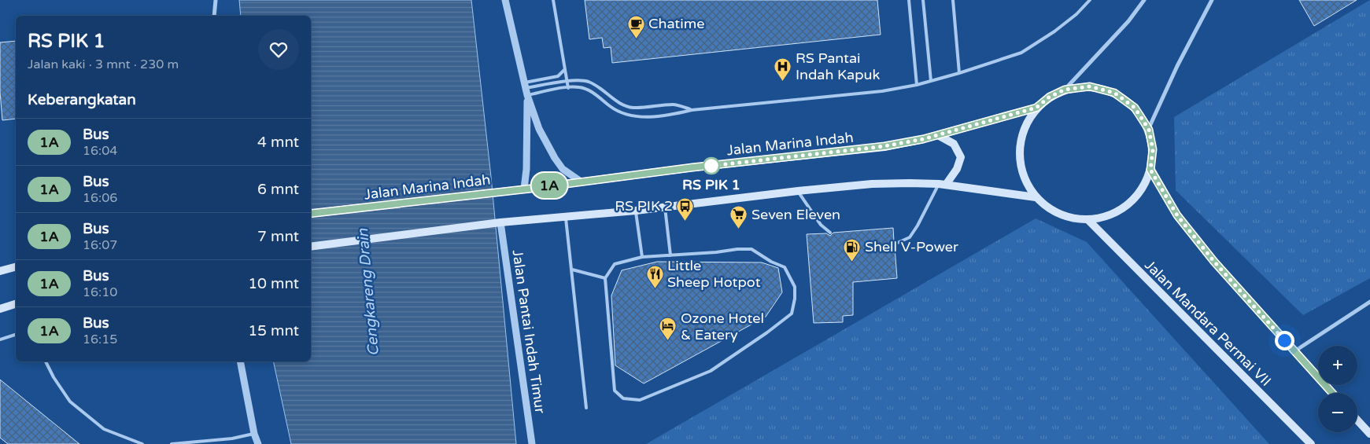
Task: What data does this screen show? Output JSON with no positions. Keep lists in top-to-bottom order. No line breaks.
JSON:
{"streets":{"main road":["Jalan Marina Indah","Jalan Mandara Permai VII"],"street":["Jalan Pantai Indah Timur"]},"crossings":[["Jalan Marina Indah","Jalan Mandara Permai VII"]],"water":["Cengkareng Drain"],"places":{"cafe":["Chatime"],"hospital":["RS Pantai Indah Kapuk"],"other":["RS PIK 1"],"bus stop":["RS PIK 2"],"supermarket":["Seven Eleven"],"fuel station":["Shell V-Power"],"restaurant":["Little Sheep Hotpot"],"hotel":["Ozone Hotel & Eatery"]},"lines":["bus line 1A"],"page":{"on_map":"1A","heading":[["RS PIK 1","Jalan kaki · 3 mnt · 230 m"],"Keberangkatan"],"list":[{"mark":"1A","name":"Bus","note":"16:04","value":"4 mnt"},{"mark":"1A","name":"Bus","note":"16:06","value":"6 mnt"},{"mark":"1A","name":"Bus","note":"16:07","value":"7 mnt"},{"mark":"1A","name":"Bus","note":"16:10","value":"10 mnt"},{"mark":"1A","name":"Bus","note":"16:15","value":"15 mnt"}],"map_buttons":["+","−"]}}
